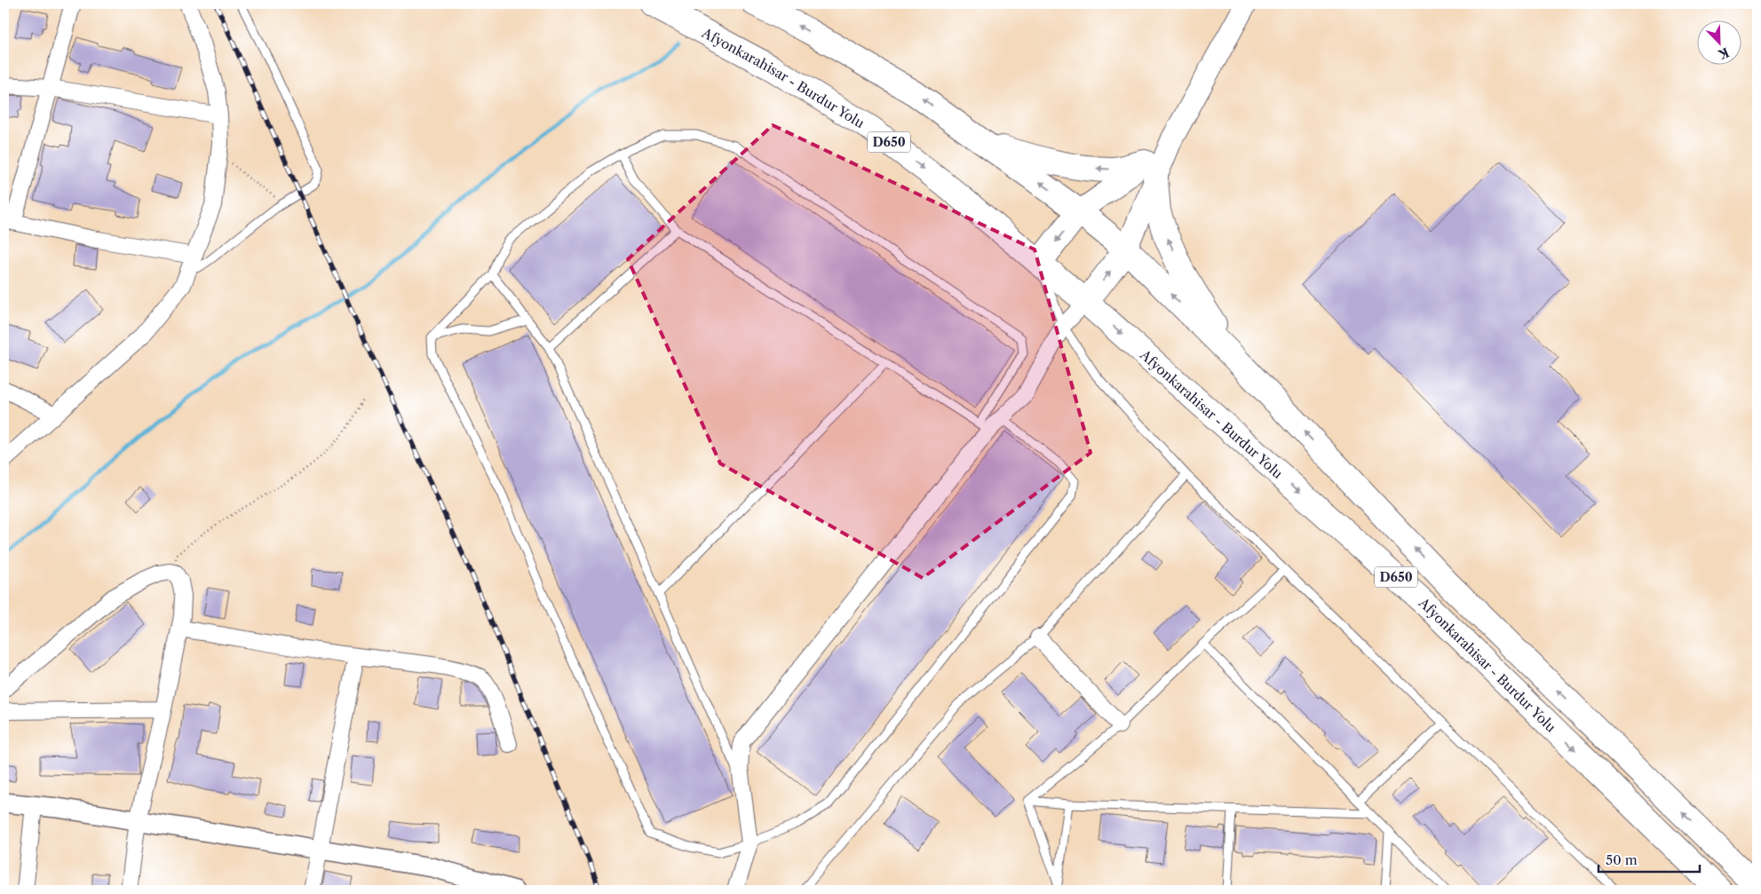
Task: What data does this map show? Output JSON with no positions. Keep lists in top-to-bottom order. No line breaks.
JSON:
{"streets":{"highway":["Afyonkarahisar - Burdur Yolu","D650"]},"scale_bar":"50 m","north":"bottom right"}
